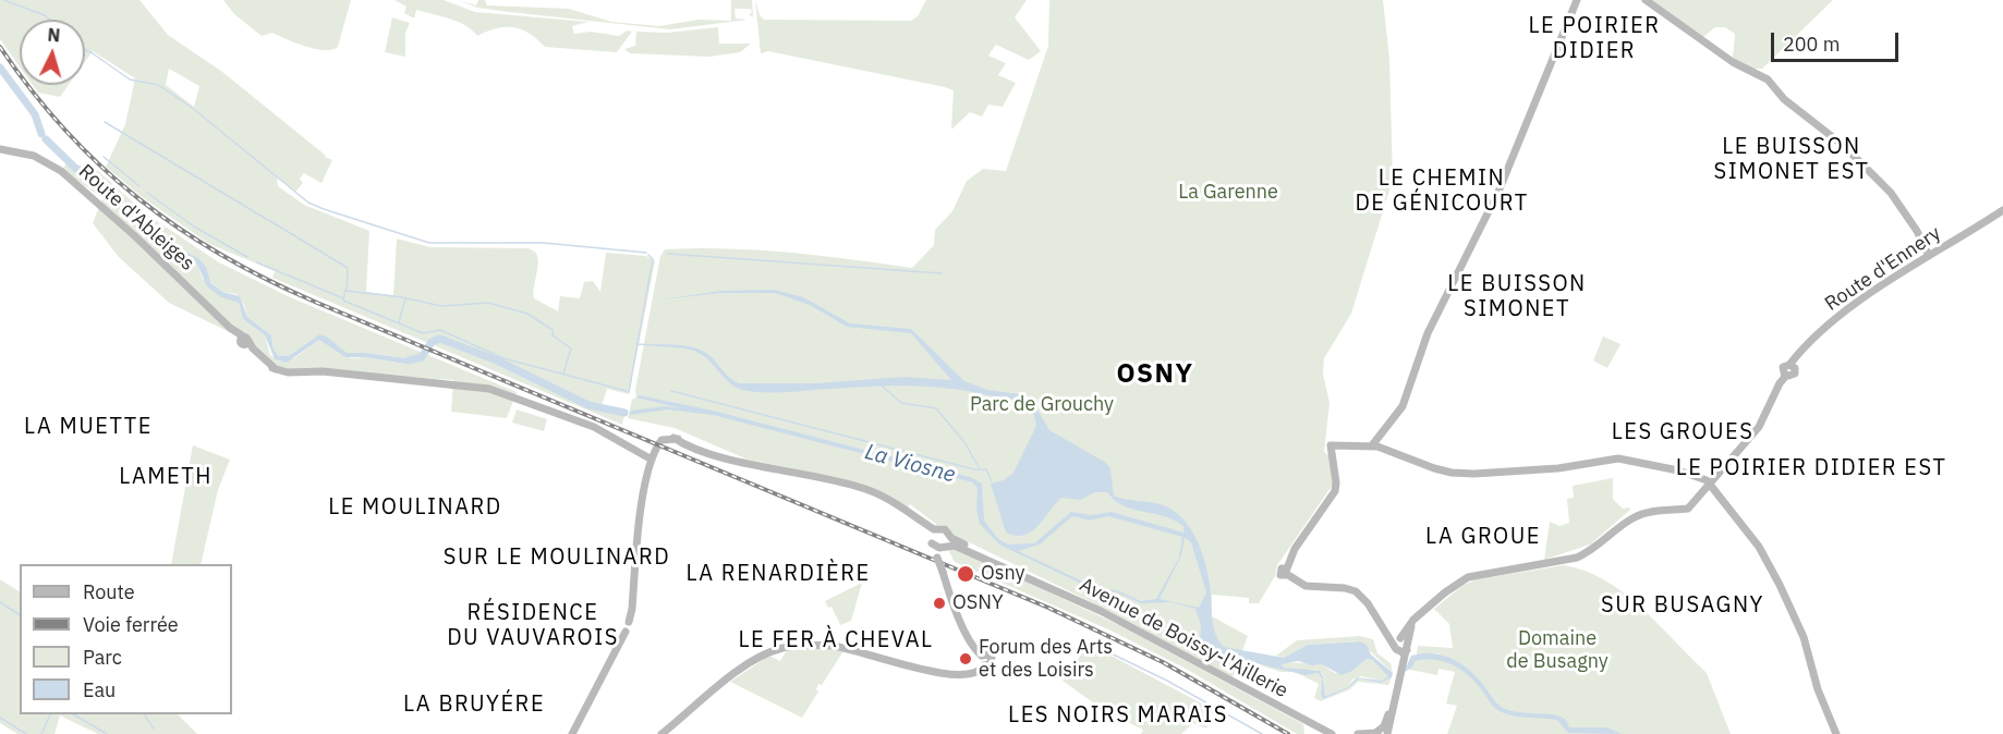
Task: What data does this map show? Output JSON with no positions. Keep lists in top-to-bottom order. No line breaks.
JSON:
{"streets":{"street":["Route d'Ableiges","Route d'Ennery","Avenue de Boissy-l'Aillerie"]},"districts":["LE POIRIER DIDIER","LE BUISSON SIMONET EST","LE CHEMIN DE GÉNICOURT","LE BUISSON SIMONET","OSNY","LA MUETTE","LES GROUES","LE POIRIER DIDIER EST","LAMETH","LE MOULINARD","LA GROUE","SUR LE MOULINARD","LA RENARDIÈRE","SUR BUSAGNY","RÉSIDENCE DU VAUVAROIS","LE FER À CHEVAL","LA BRUYÉRE","LES NOIRS MARAIS"],"water":["La Viosne"],"parks":["La Garenne","Parc de Grouchy","Domaine de Busagny"],"places":["Osny","OSNY","Forum des Arts et des Loisirs"],"legend":["Route","Voie ferrée","Parc","Eau"],"scale_bar":"200 m","north":"top"}
